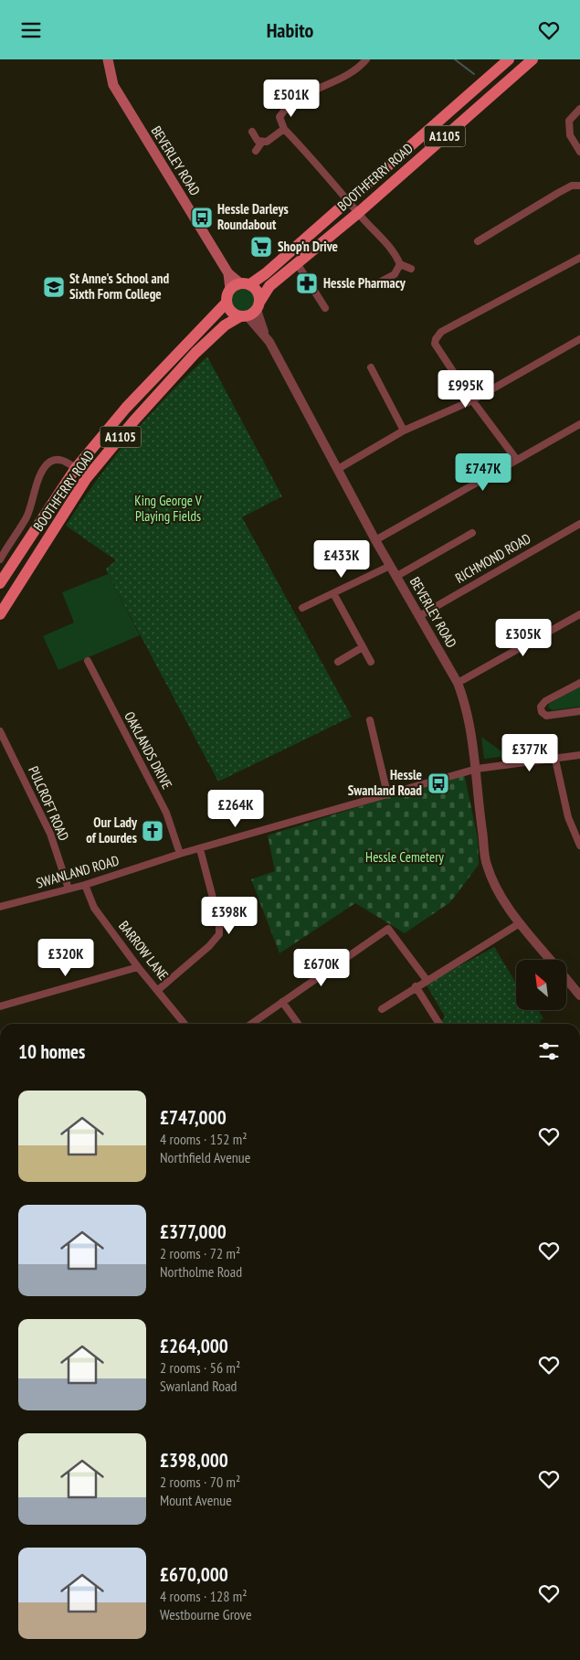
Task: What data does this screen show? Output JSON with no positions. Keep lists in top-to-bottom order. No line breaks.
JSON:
{"streets":{"main road":["A1105","BEVERLEY ROAD","BOOTHFERRY ROAD"],"street":["RICHMOND ROAD","OAKLANDS DRIVE","PULCROFT ROAD","SWANLAND ROAD","BARROW LANE"]},"crossings":[["BEVERLEY ROAD","BOOTHFERRY ROAD"],["BEVERLEY ROAD","RICHMOND ROAD"],["BEVERLEY ROAD","SWANLAND ROAD"],["OAKLANDS DRIVE","SWANLAND ROAD"],["PULCROFT ROAD","SWANLAND ROAD"],["SWANLAND ROAD","BARROW LANE"]],"parks":["King George V Playing Fields","Hessle Cemetery"],"places":{"bus stop":["Hessle Darleys Roundabout","Hessle Swanland Road"],"supermarket":["Shop'n Drive"],"pharmacy":["Hessle Pharmacy"],"school or university":["St Anne's School and Sixth Form College"],"church":["Our Lady of Lourdes"]},"north":"top left","page":{"header":"Habito","price":["£501K","£995K","£747K","£433K","£305K","£377K","£264K","£398K","£320K","£670K"],"heading":"10 homes","list":[{"name":"£747,000","note":"4 rooms · 152 m² · Northfield Avenue"},{"name":"£377,000","note":"2 rooms · 72 m² · Northolme Road"},{"name":"£264,000","note":"2 rooms · 56 m² · Swanland Road"},{"name":"£398,000","note":"2 rooms · 70 m² · Mount Avenue"},{"name":"£670,000","note":"4 rooms · 128 m² · Westbourne Grove"}]}}
